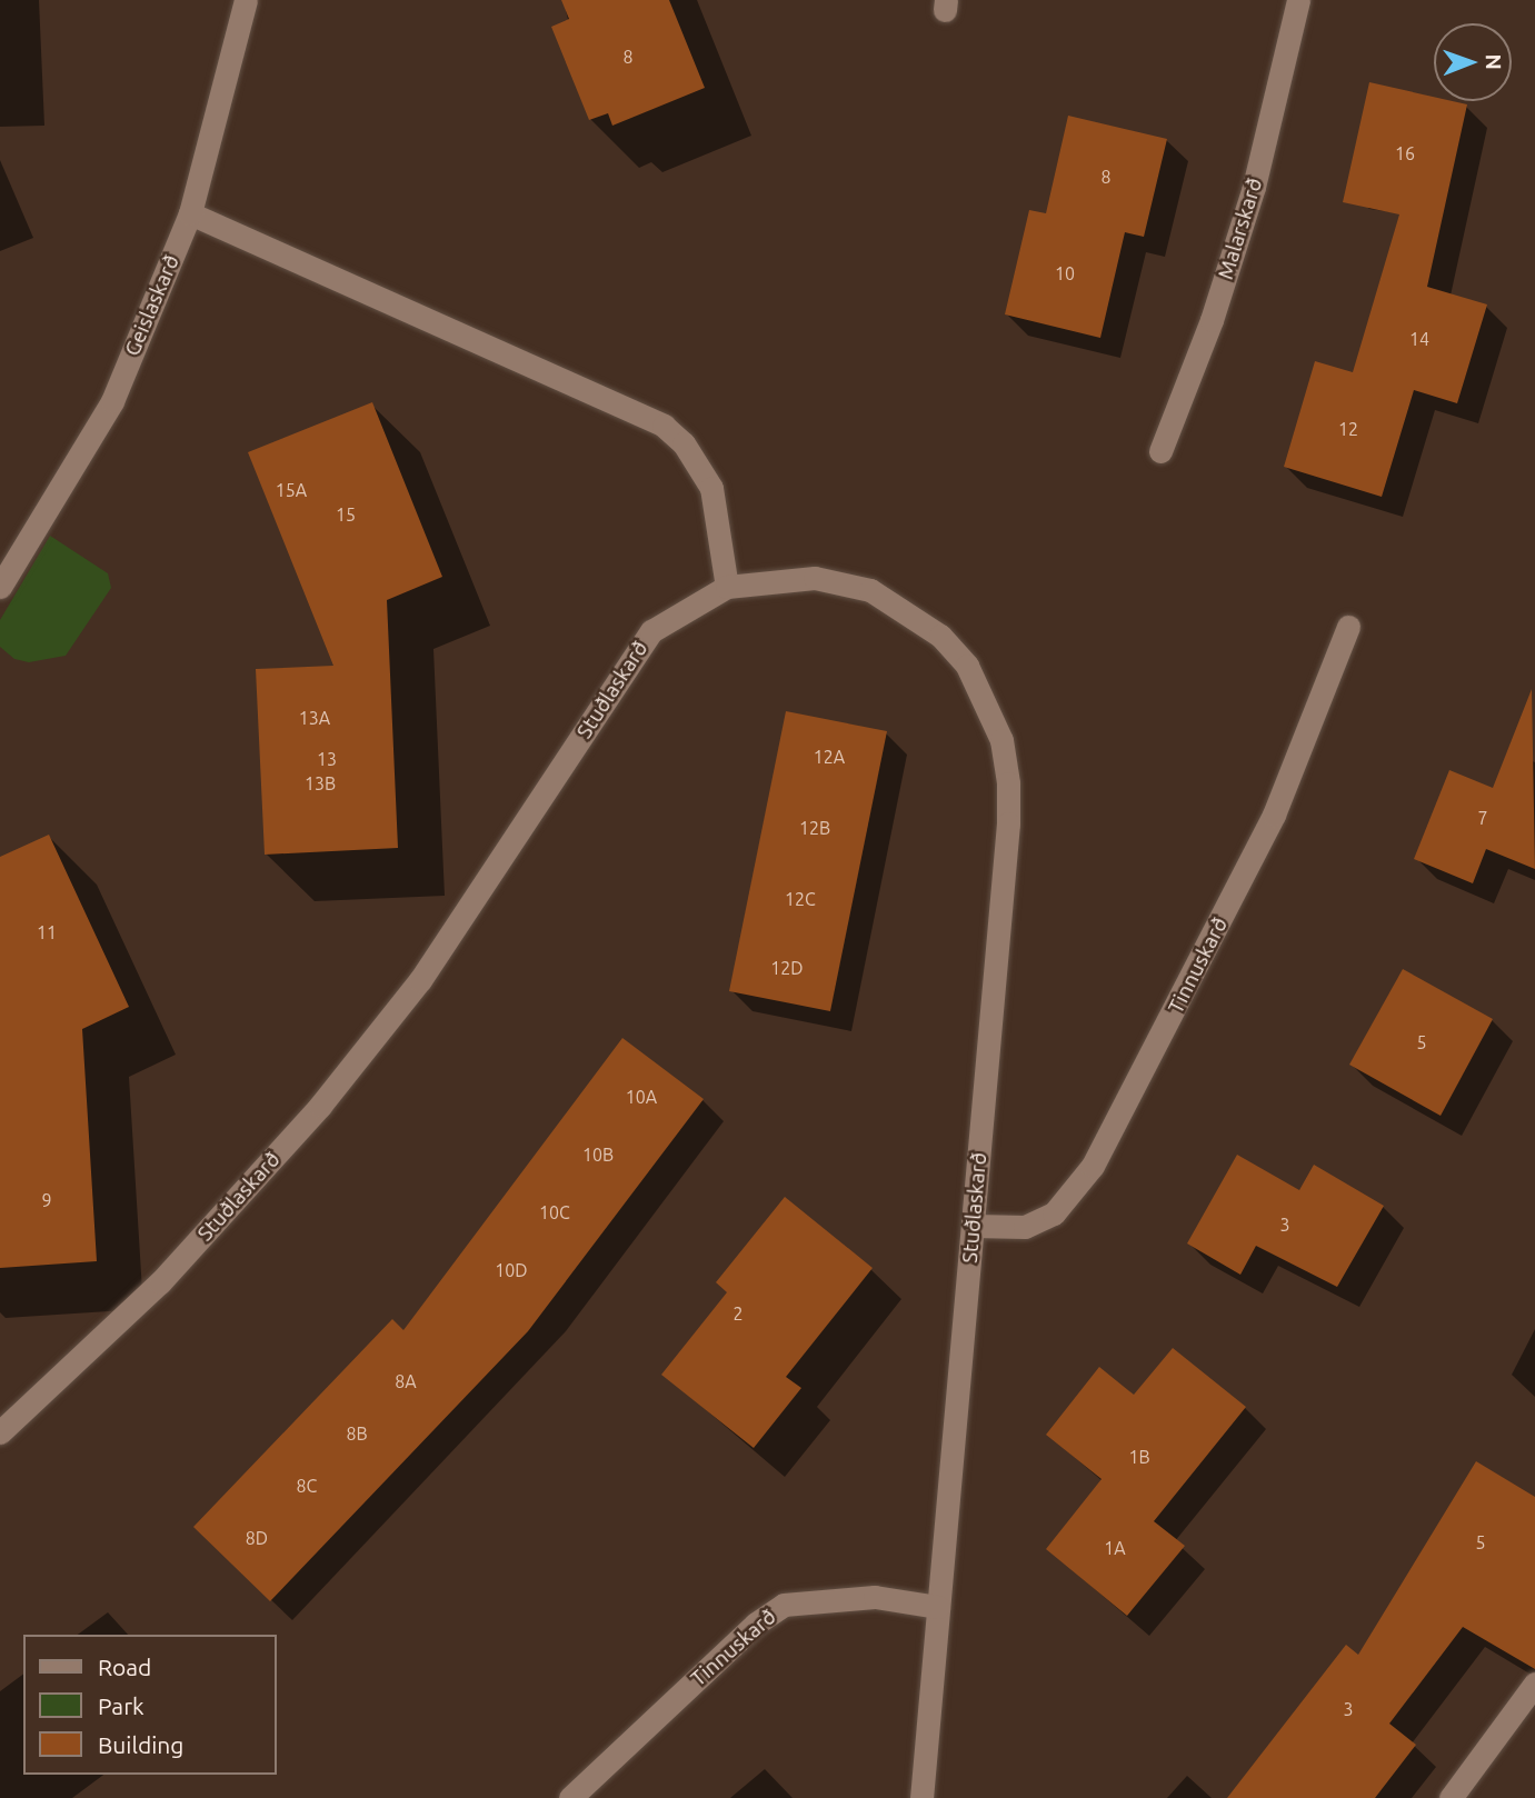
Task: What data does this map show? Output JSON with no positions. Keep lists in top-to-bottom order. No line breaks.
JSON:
{"streets":{"street":["Malarskarð","Geislaskarð","Stuðlaskarð","Tinnuskarð"]},"crossings":[["Stuðlaskarð","Tinnuskarð"]],"house_numbers":["8","16","8","10","14","12","15A","15","13A","12A","13","13B","7","12B","12C","11","12D","5","10A","10B","9","10C","3","10D","2","8A","8B","1B","8C","8D","5","1A","3"],"legend":["Road","Park","Building"],"north":"right"}
